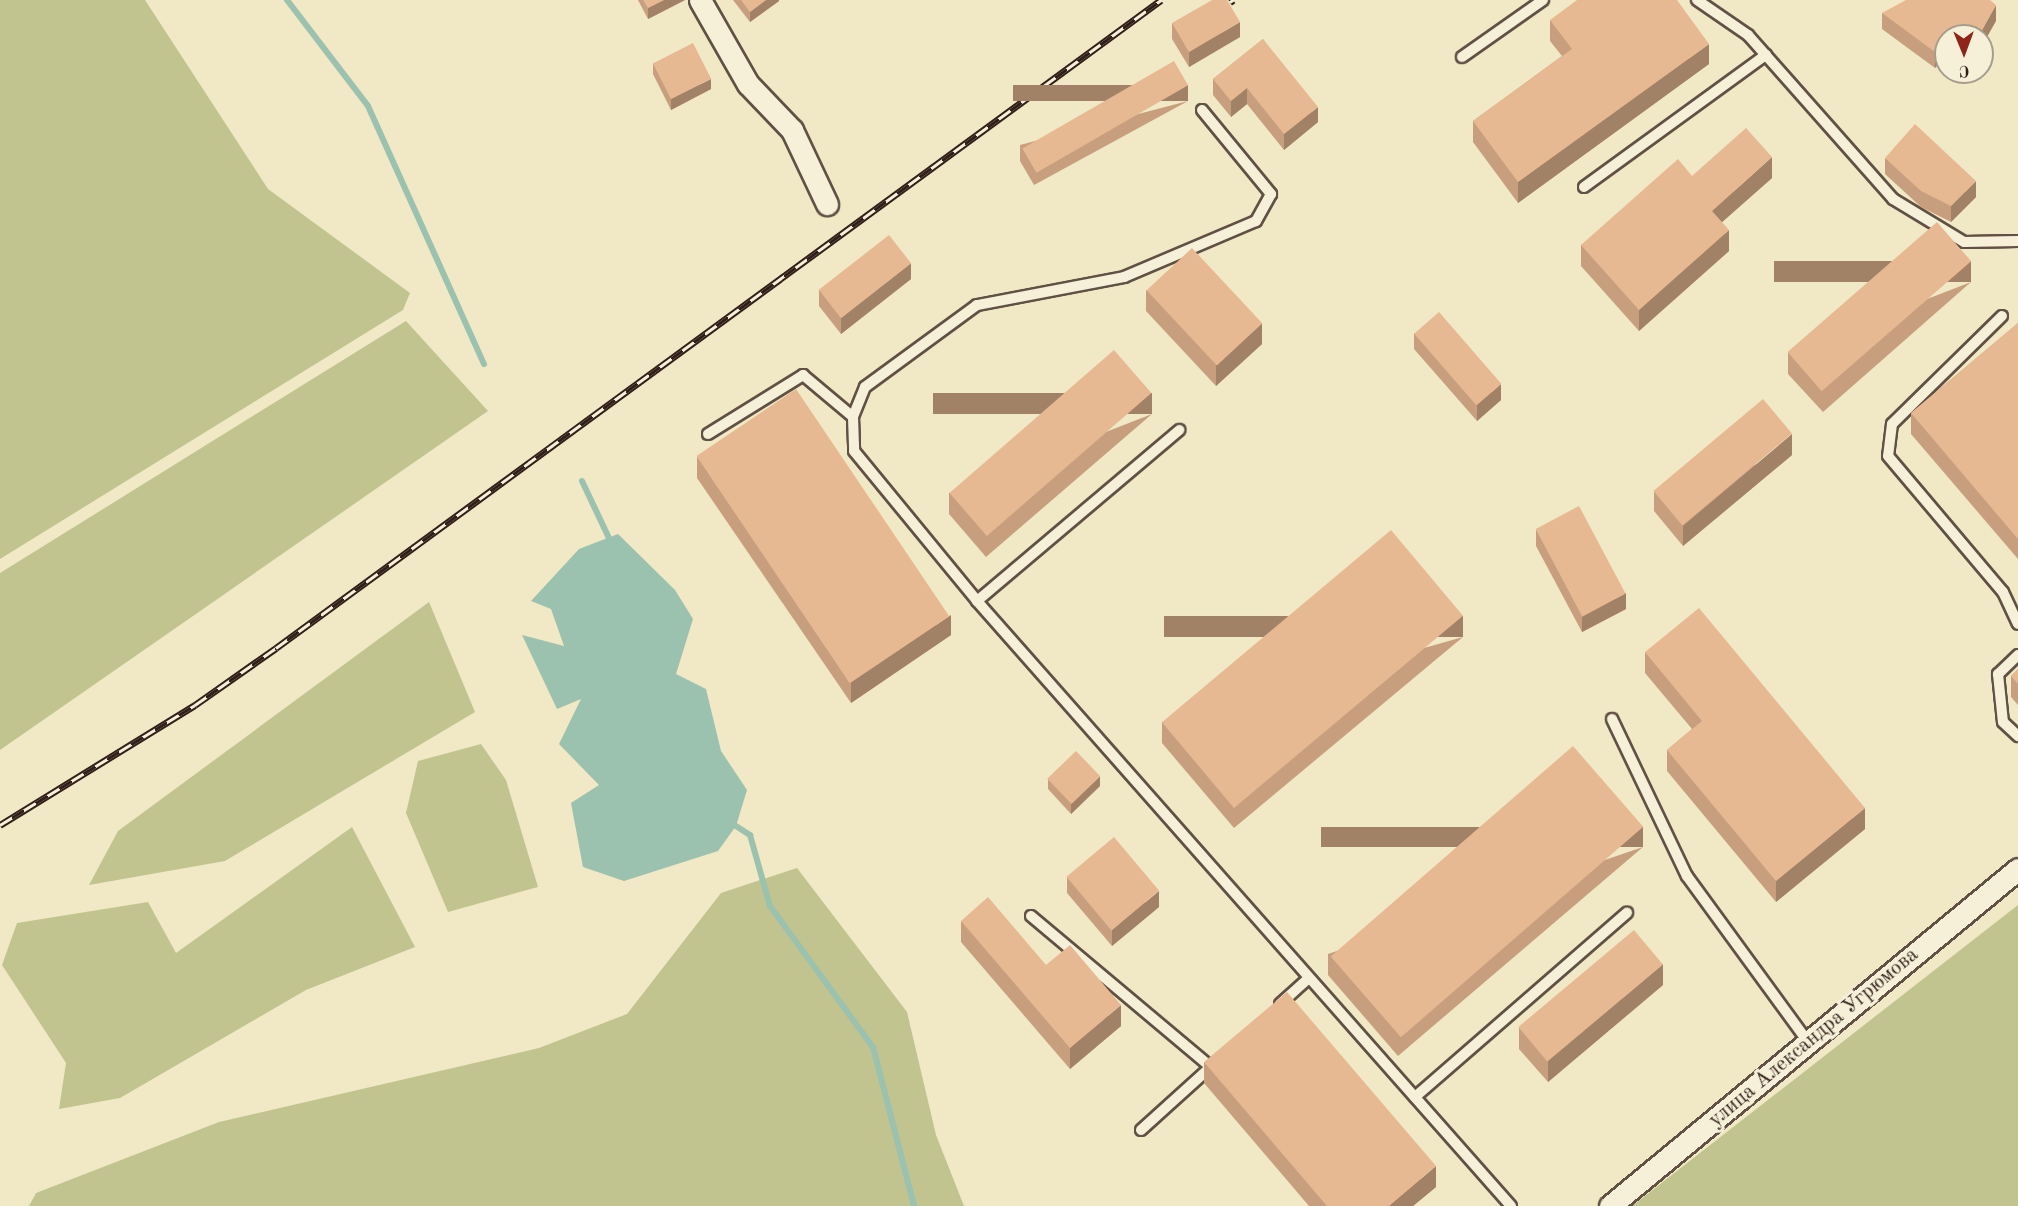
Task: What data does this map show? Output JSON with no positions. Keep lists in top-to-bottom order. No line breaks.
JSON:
{"streets":{"street":["улица Александра Угрюмова"]},"north":"bottom"}
